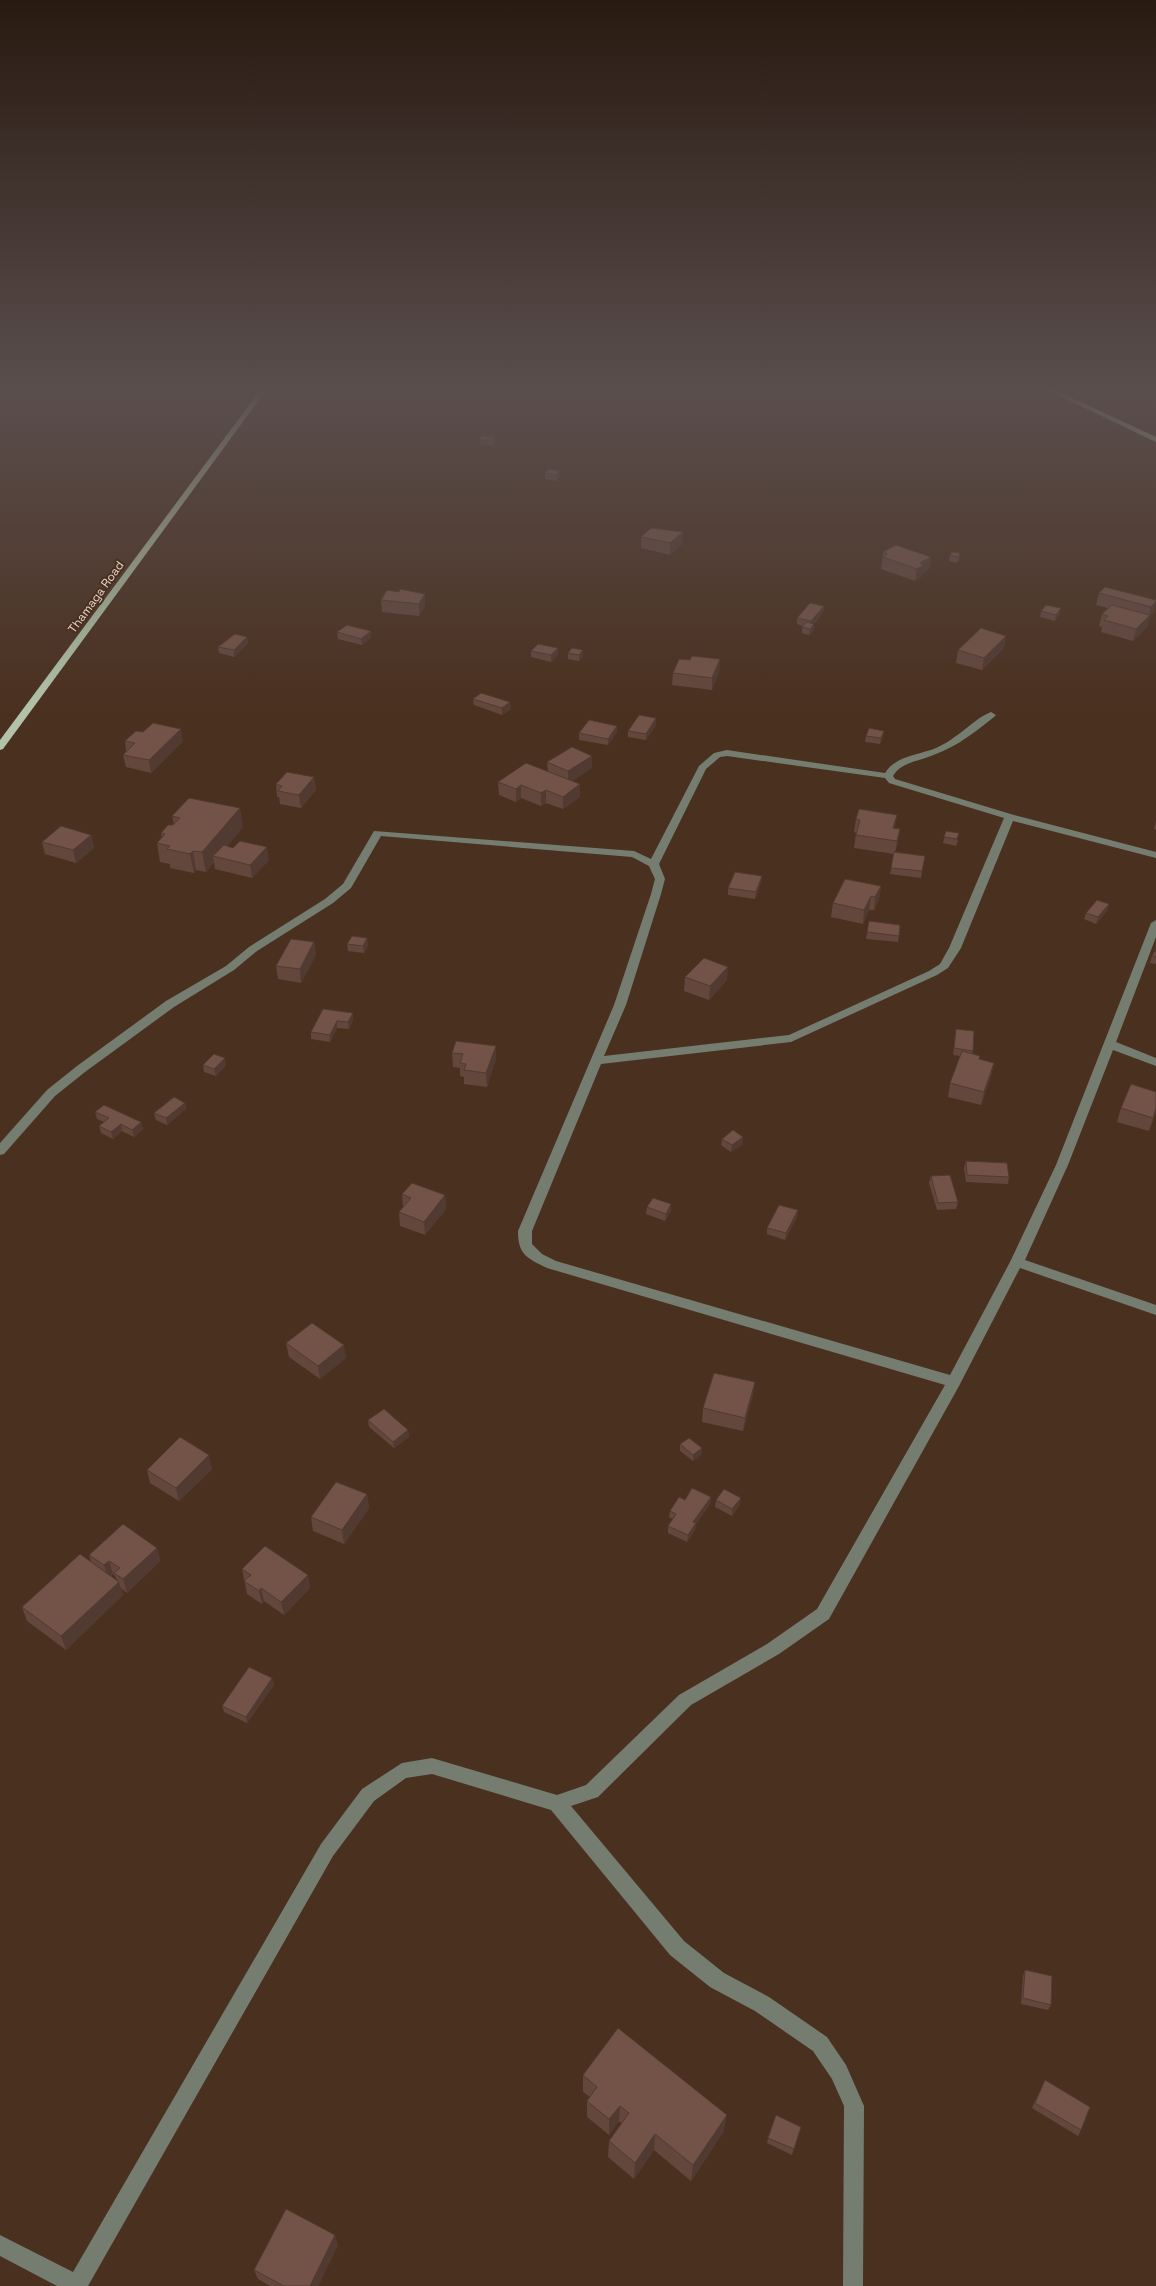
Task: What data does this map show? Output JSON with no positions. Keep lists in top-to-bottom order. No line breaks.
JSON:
{"streets":{"main road":["Thamaga Road"]}}
